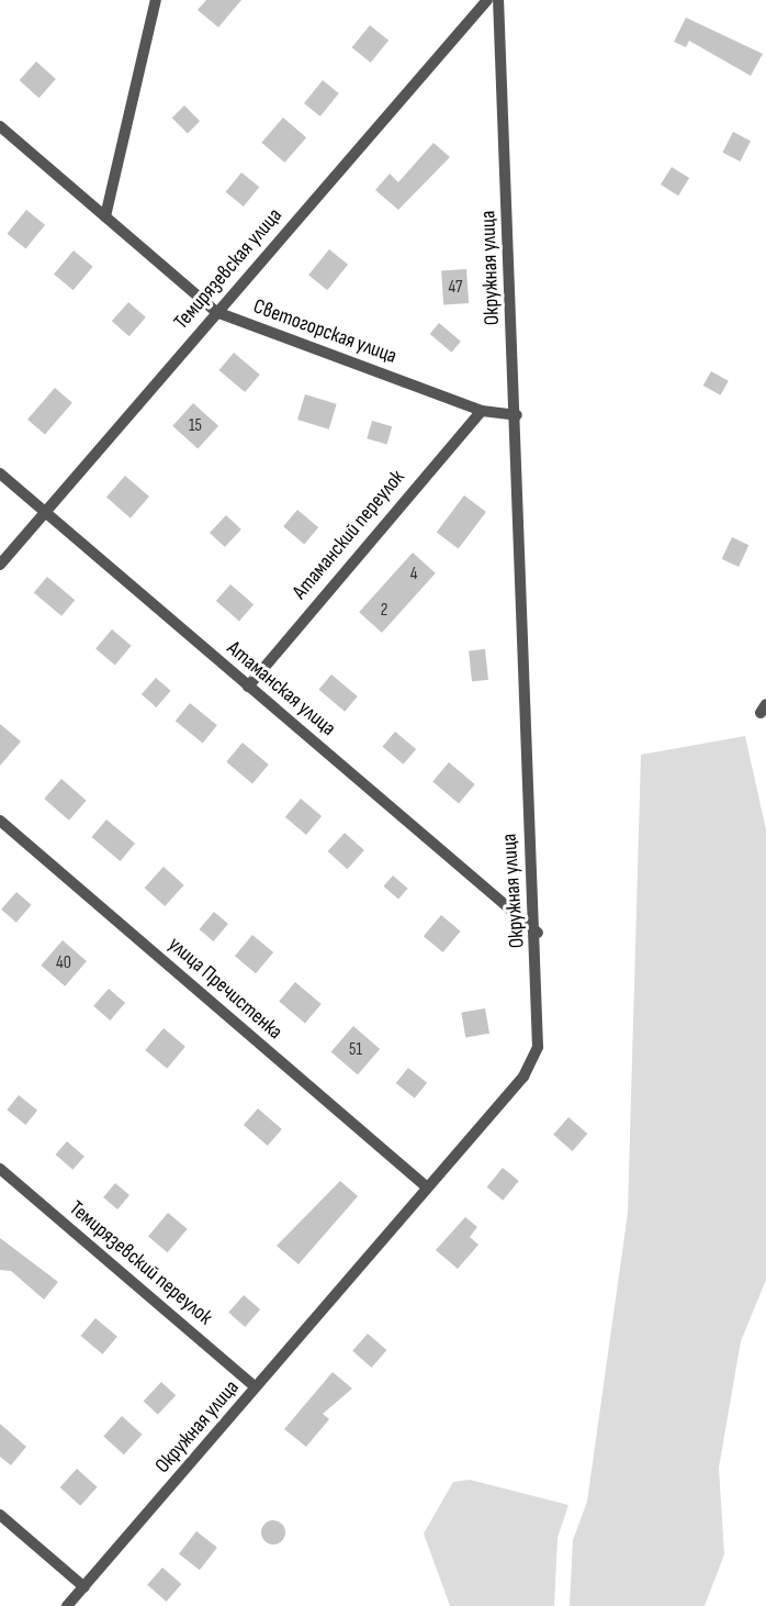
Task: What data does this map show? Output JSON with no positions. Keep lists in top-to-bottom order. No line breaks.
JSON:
{"streets":{"street":["Окружная улица","Темирязевская улица","Светогорская улица","Атаманский переулок","Атаманская улица","улица Пречистенка","Темирязевский переулок"]},"crossings":[["Окружная улица","Светогорская улица"],["Окружная улица","Атаманская улица"],["Окружная улица","улица Пречистенка"],["Окружная улица","Темирязевский переулок"],["Темирязевская улица","Светогорская улица"],["Темирязевская улица","Атаманская улица"],["Светогорская улица","Атаманский переулок"],["Атаманский переулок","Атаманская улица"]],"house_numbers":["47","15","4","2","40","51"]}
